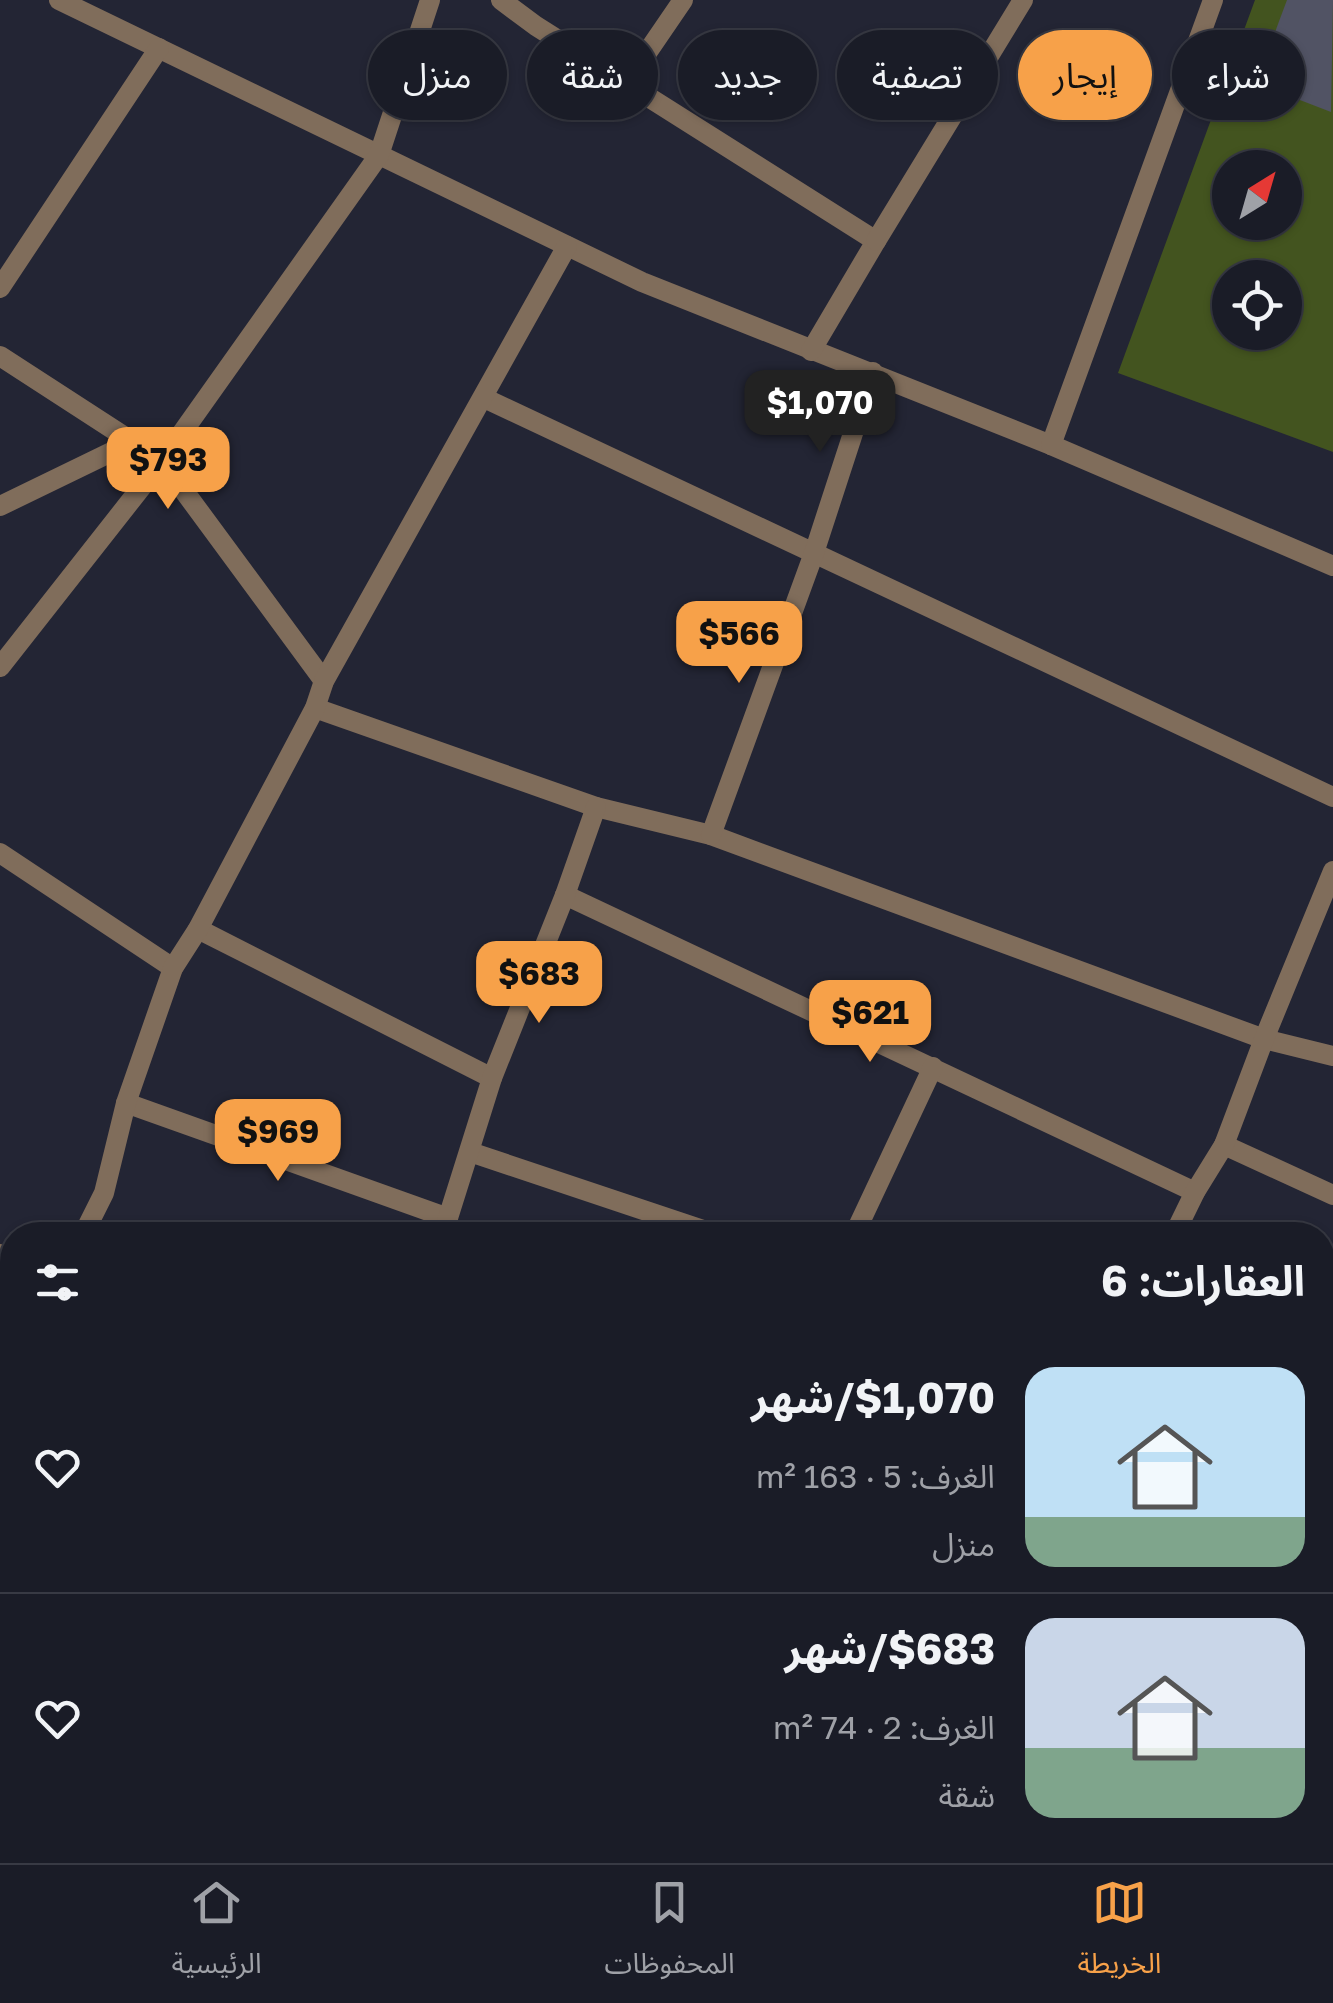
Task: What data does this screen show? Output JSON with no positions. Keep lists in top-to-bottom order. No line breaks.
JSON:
{"north":"top right","page":{"chip":["شراء","إيجار","تصفية","جديد","شقة","منزل"],"price":["$1,070","$793","$566","$683","$621","$969"],"heading":"العقارات: 6","list":[{"name":"$1,070/شهر","note":"الغرف: 5 · 163 m² · منزل"},{"name":"$683/شهر","note":"الغرف: 2 · 74 m² · شقة"}],"tabs":["الخريطة","المحفوظات","الرئيسية"]}}
